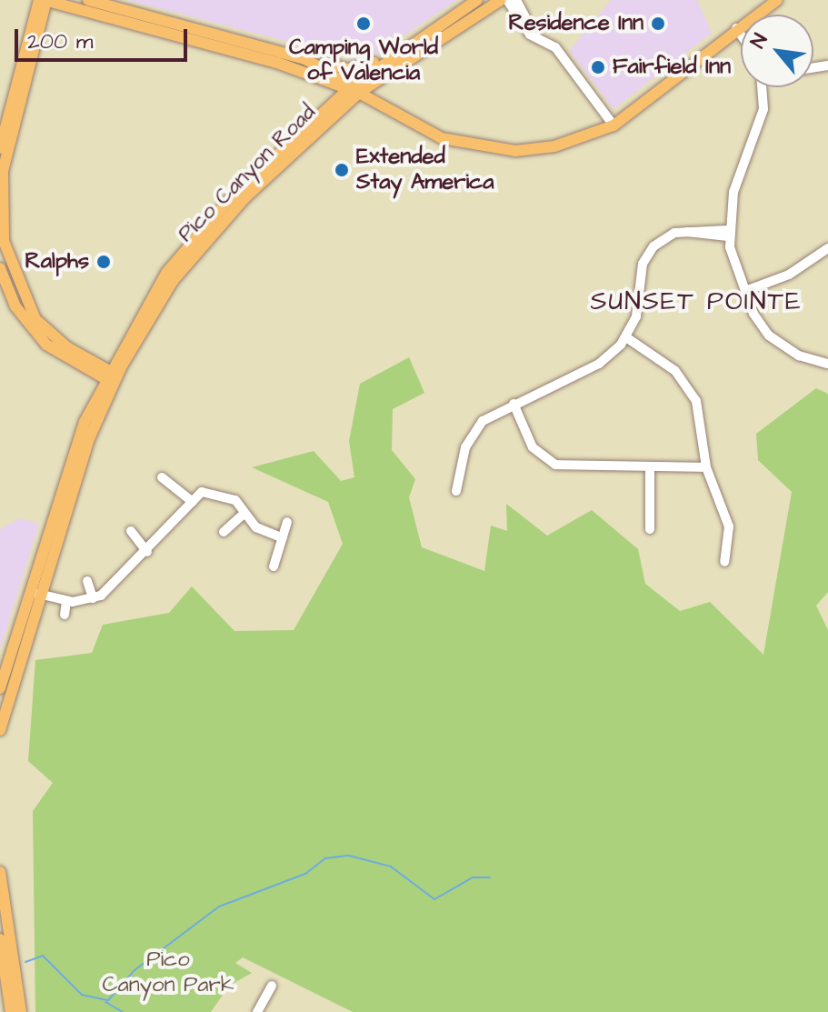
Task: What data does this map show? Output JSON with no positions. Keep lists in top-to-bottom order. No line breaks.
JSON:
{"streets":{"main road":["Pico Canyon Road"]},"districts":["SUNSET POINTE"],"parks":["Pico Canyon Park"],"places":["Camping World of Valencia","Residence Inn","Fairfield Inn","Extended Stay America","Ralphs"],"scale_bar":"200 m","north":"top left"}
